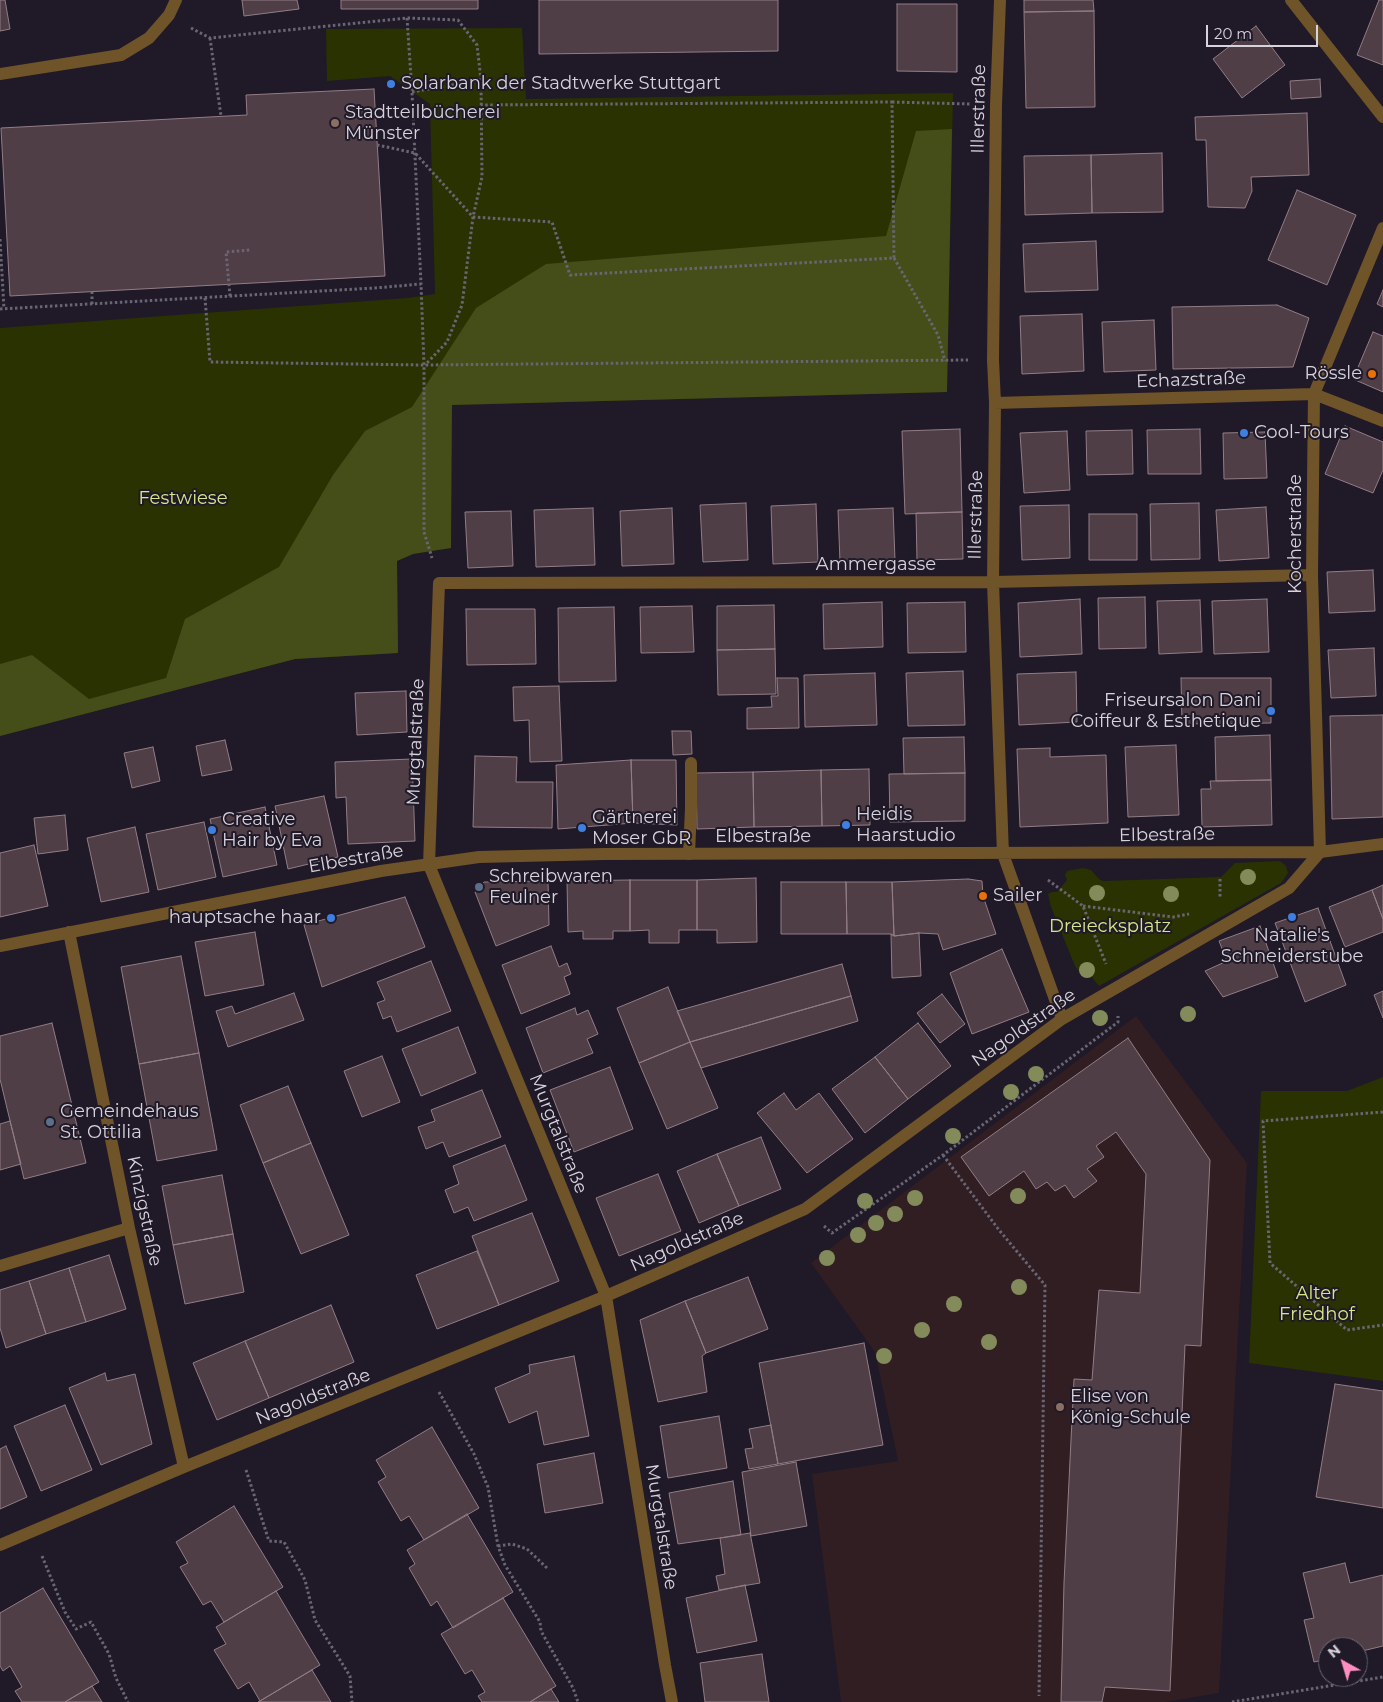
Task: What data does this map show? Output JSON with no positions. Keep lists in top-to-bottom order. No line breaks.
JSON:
{"streets":{"street":["Illerstraße","Echazstraße","Kocherstraße","Ammergasse","Murgtalstraße","Elbestraße","Nagoldstraße","Kinzigstraße"]},"crossings":[["Illerstraße","Echazstraße"],["Illerstraße","Ammergasse"],["Illerstraße","Elbestraße"],["Illerstraße","Nagoldstraße"],["Echazstraße","Kocherstraße"],["Kocherstraße","Ammergasse"],["Kocherstraße","Elbestraße"],["Kocherstraße","Nagoldstraße"],["Ammergasse","Murgtalstraße"],["Murgtalstraße","Elbestraße"],["Murgtalstraße","Nagoldstraße"],["Elbestraße","Nagoldstraße"],["Elbestraße","Kinzigstraße"],["Nagoldstraße","Kinzigstraße"]],"parks":["Festwiese","Dreiecksplatz","Alter Friedhof"],"places":["Solarbank der Stadtwerke Stuttgart","Stadtteilbücherei Münster","Rössle","Cool-Tours","Friseursalon Dani Coiffeur & Esthetique","Heidis Haarstudio","Gärtnerei Moser GbR","Creative Hair by Eva","Schreibwaren Feulner","Sailer","Natalie's Schneiderstube","hauptsache haar","Gemeindehaus St. Ottilia","Elise von König-Schule"],"scale_bar":"20 m","north":"top left"}
